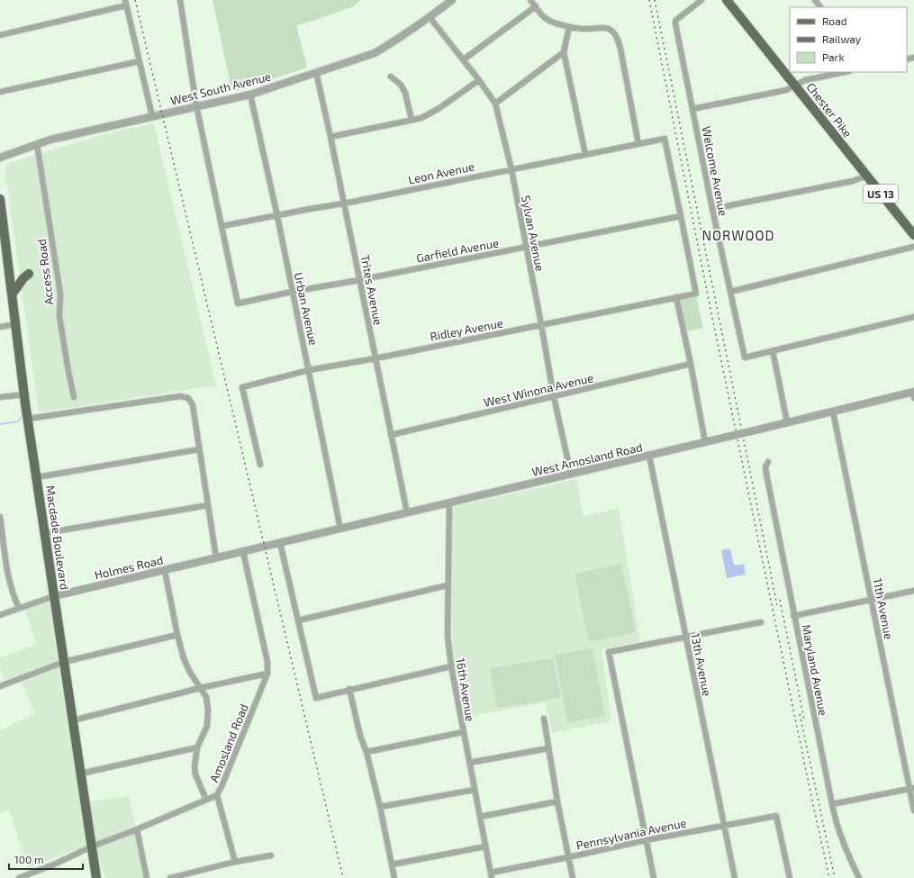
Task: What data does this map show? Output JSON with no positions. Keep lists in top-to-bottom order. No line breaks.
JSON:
{"streets":{"main road":["Chester Pike","US 13","Macdade Boulevard"],"street":["West South Avenue","Welcome Avenue","Leon Avenue","Sylvan Avenue","Garfield Avenue","Access Road","Trites Avenue","Urban Avenue","Ridley Avenue","West Winona Avenue","West Amosland Road","Holmes Road","11th Avenue","13th Avenue","Maryland Avenue","16th Avenue","Amosland Road","Pennsylvania Avenue"]},"crossings":[["West South Avenue","Sylvan Avenue"],["West South Avenue","Access Road"],["West South Avenue","Trites Avenue"],["West South Avenue","Urban Avenue"],["Leon Avenue","Sylvan Avenue"],["Leon Avenue","Garfield Avenue"],["Leon Avenue","Trites Avenue"],["Leon Avenue","Urban Avenue"],["Leon Avenue","Ridley Avenue"],["Sylvan Avenue","Garfield Avenue"],["Sylvan Avenue","Ridley Avenue"],["Sylvan Avenue","West Winona Avenue"],["Sylvan Avenue","West Amosland Road"],["Garfield Avenue","Trites Avenue"],["Garfield Avenue","Urban Avenue"],["Garfield Avenue","Ridley Avenue"],["Trites Avenue","Ridley Avenue"],["Trites Avenue","West Winona Avenue"],["Trites Avenue","West Amosland Road"],["Urban Avenue","Ridley Avenue"],["Urban Avenue","West Amosland Road"],["West Amosland Road","Holmes Road"],["West Amosland Road","11th Avenue"],["West Amosland Road","13th Avenue"],["West Amosland Road","16th Avenue"],["Macdade Boulevard","Holmes Road"],["Macdade Boulevard","Amosland Road"],["Holmes Road","Amosland Road"],["13th Avenue","Pennsylvania Avenue"],["16th Avenue","Pennsylvania Avenue"]],"districts":["NORWOOD"],"legend":["Road","Railway","Park"],"scale_bar":"100 m"}
